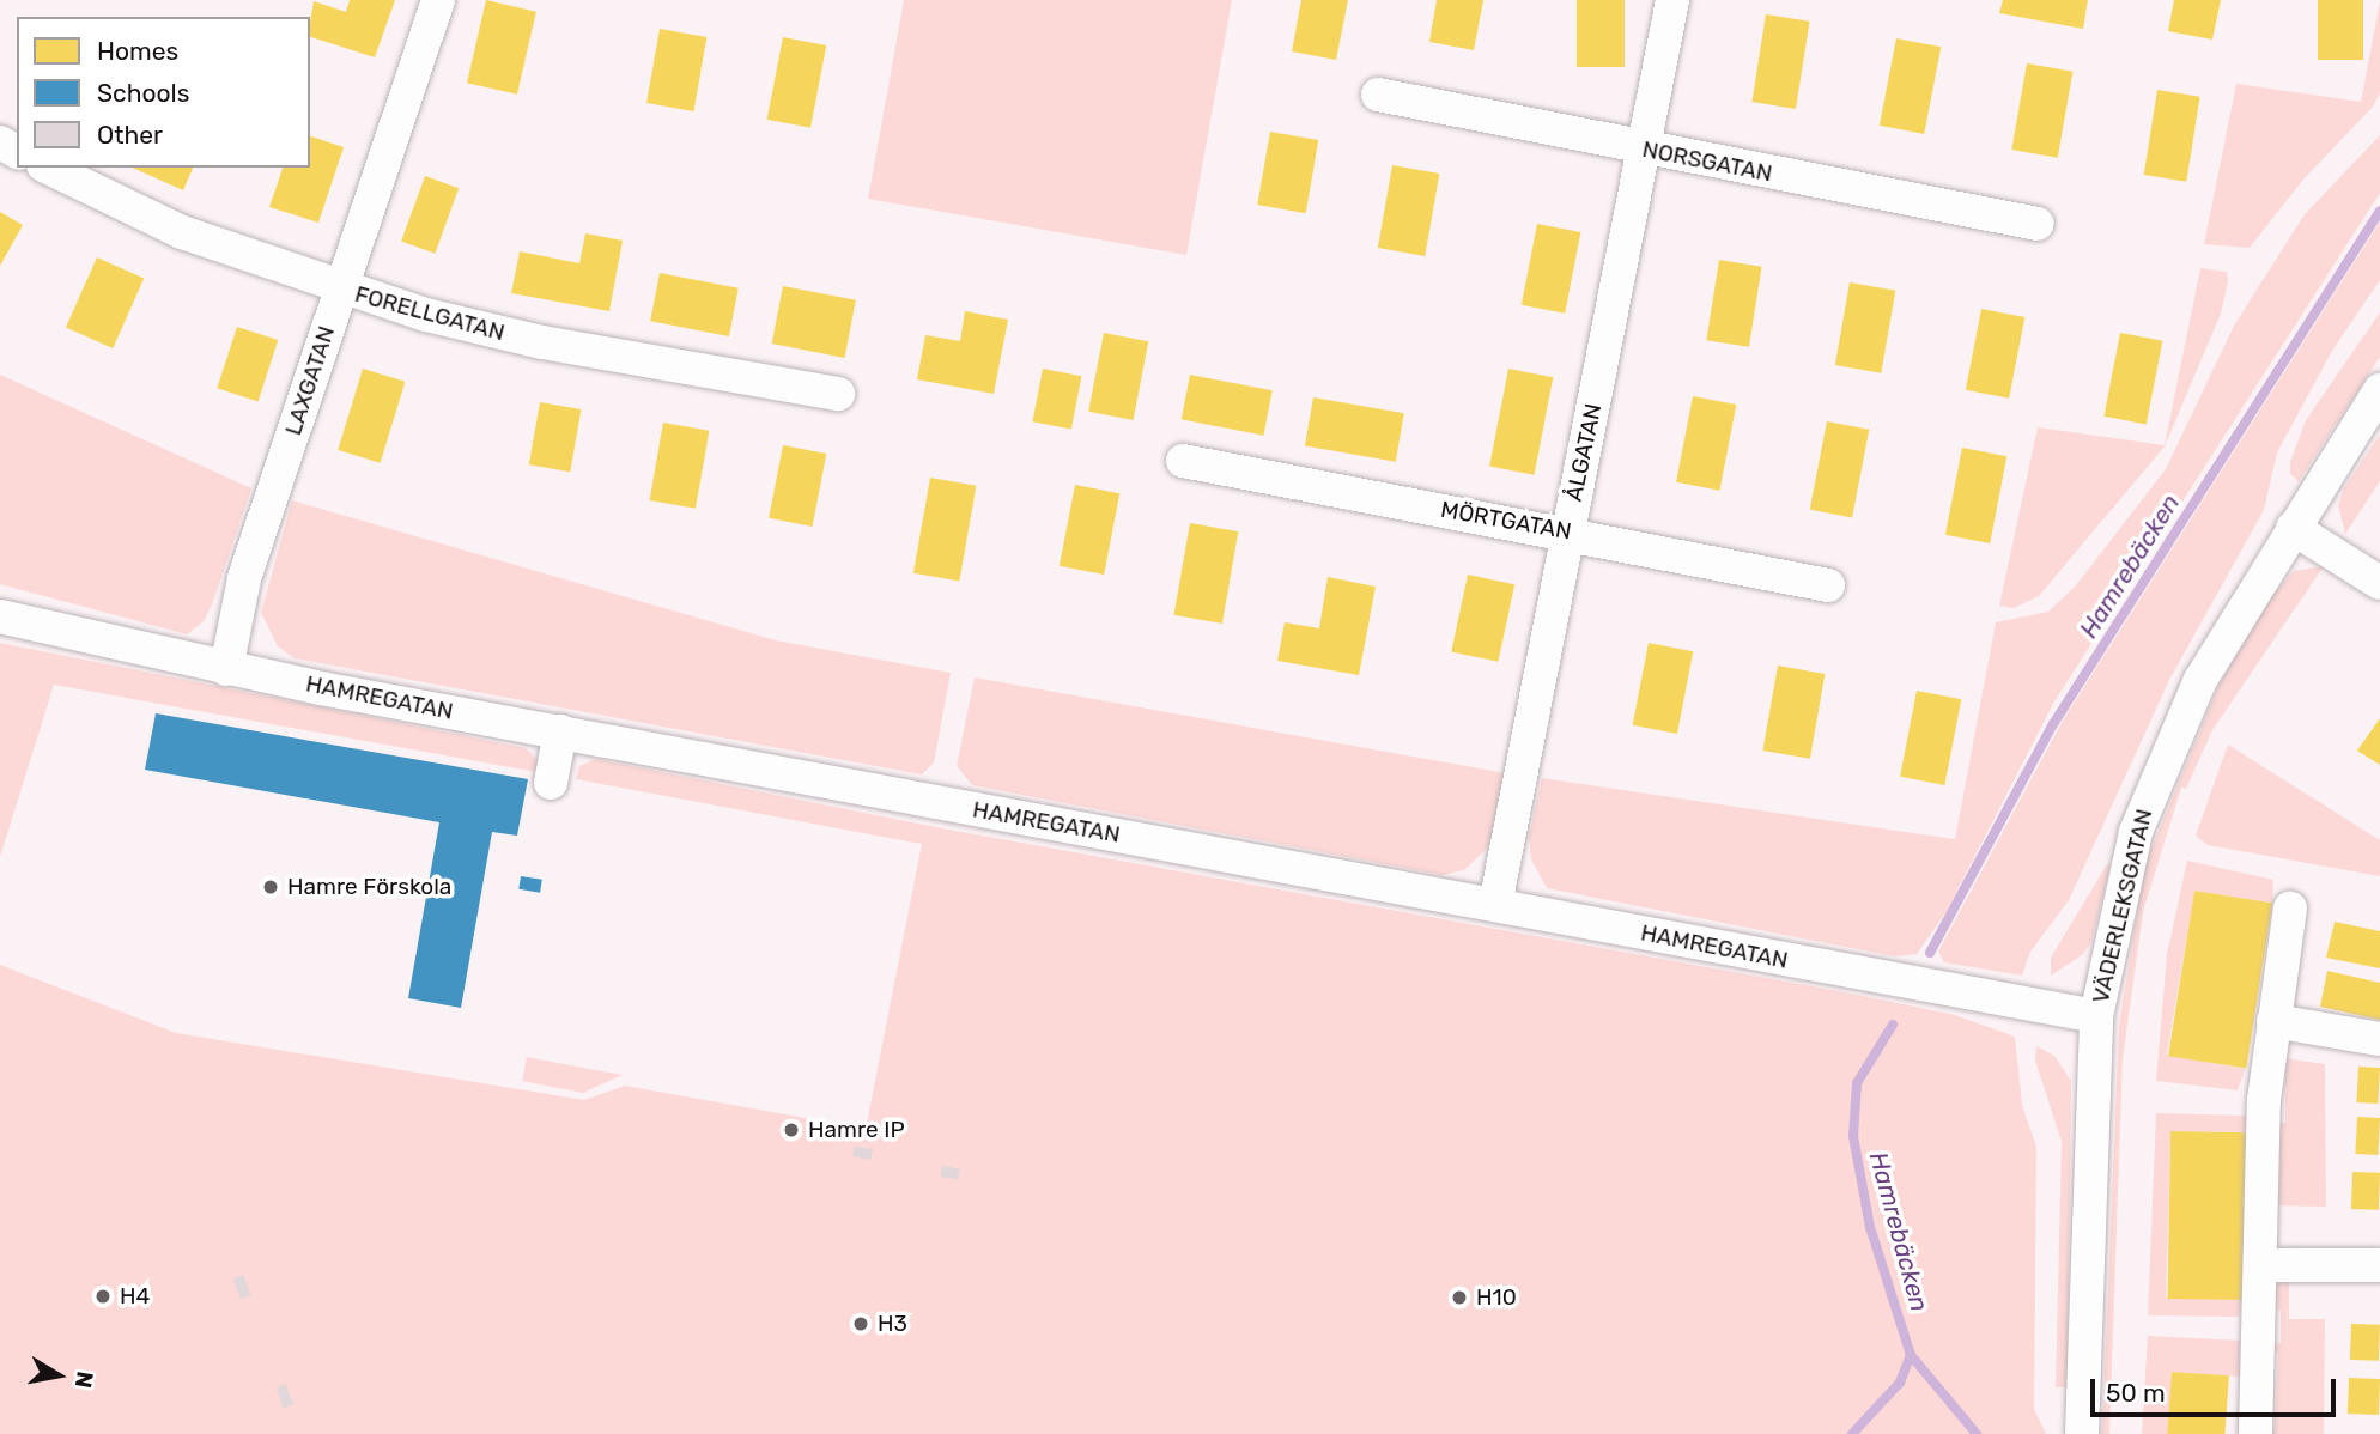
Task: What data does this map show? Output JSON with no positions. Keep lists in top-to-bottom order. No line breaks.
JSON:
{"streets":{"street":["NORSGATAN","FORELLGATAN","LAXGATAN","ÅLGATAN","MÖRTGATAN","HAMREGATAN","VÄDERLEKSGATAN"]},"crossings":[["NORSGATAN","ÅLGATAN"],["FORELLGATAN","LAXGATAN"],["LAXGATAN","HAMREGATAN"],["ÅLGATAN","MÖRTGATAN"],["ÅLGATAN","HAMREGATAN"],["HAMREGATAN","VÄDERLEKSGATAN"]],"water":["Hamrebäcken"],"places":["Hamre Förskola","Hamre IP","H4","H10","H3"],"legend":["Homes","Schools","Other"],"scale_bar":"50 m","north":"right"}
